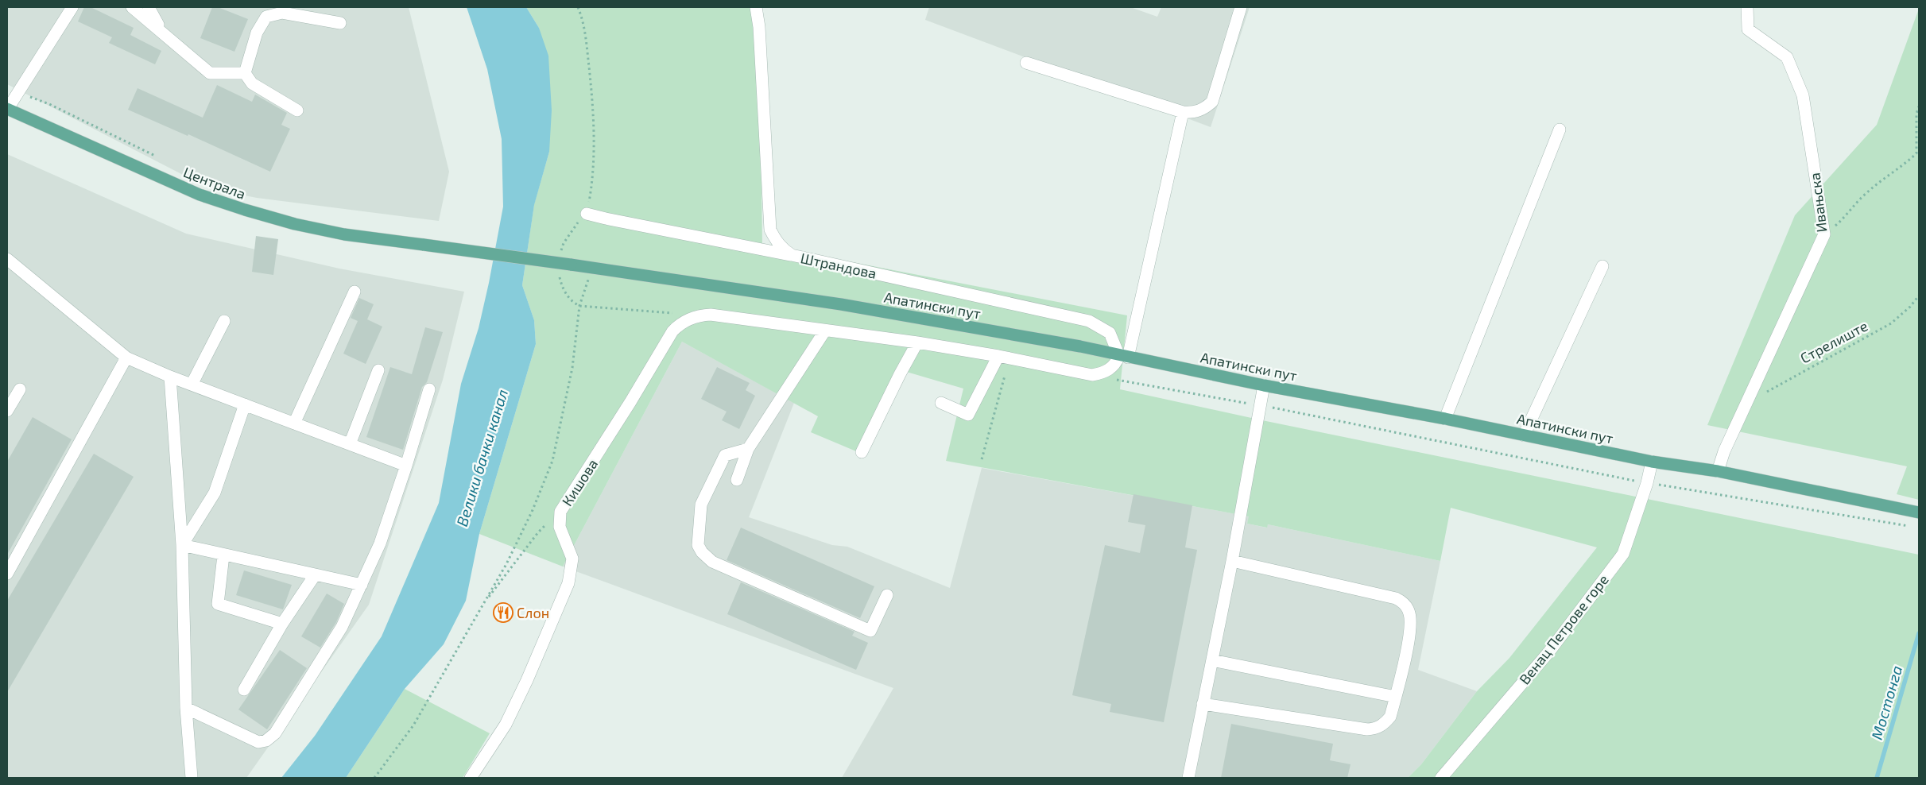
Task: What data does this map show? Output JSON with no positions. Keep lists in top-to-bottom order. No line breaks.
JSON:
{"streets":{"main road":["Централа","Апатински пут"],"street":["Ивањска","Штрандова","Кишова","Венац Петрове горе"],"path":["Стрелиште"]},"crossings":[["Централа","Апатински пут"],["Ивањска","Апатински пут"],["Ивањска","Стрелиште"],["Штрандова","Апатински пут"],["Апатински пут","Венац Петрове горе"]],"water":["Велики бачки канал","Мостонга"],"places":{"restaurant":["Слон"]}}
